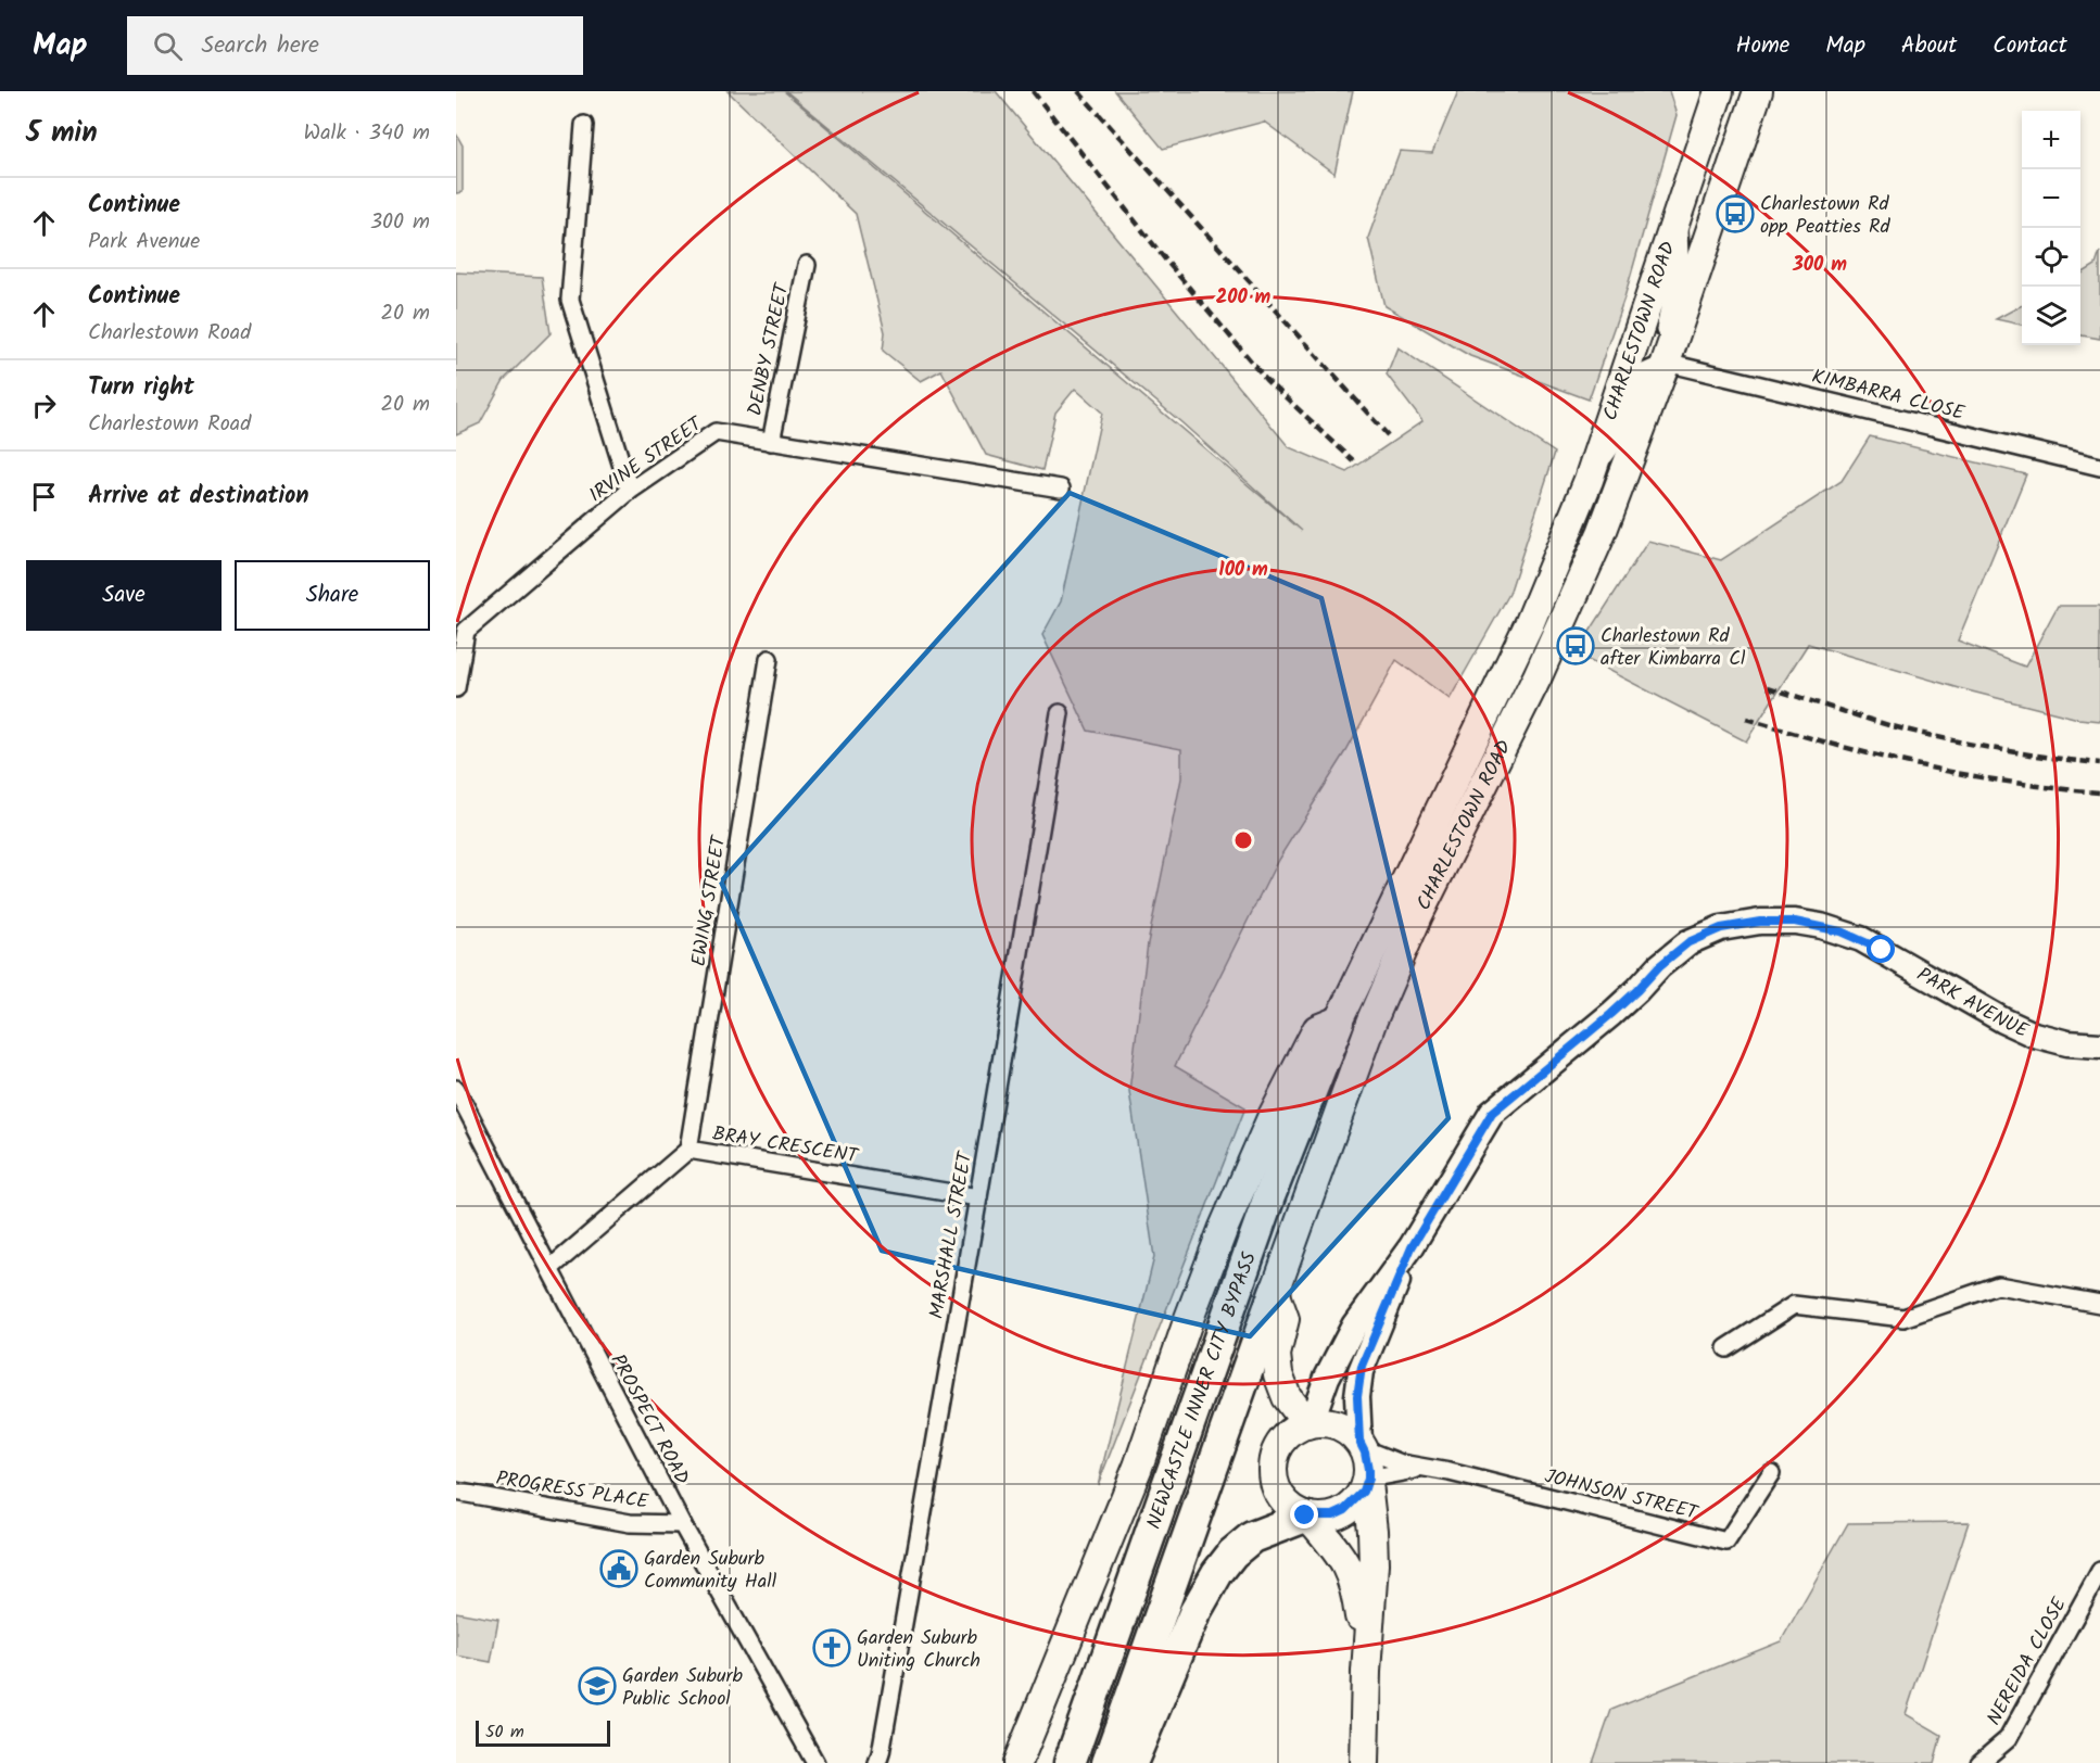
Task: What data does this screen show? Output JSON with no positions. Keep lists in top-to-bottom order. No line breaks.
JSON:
{"streets":{"highway":["NEWCASTLE INNER CITY BYPASS"],"main road":["CHARLESTOWN ROAD","PARK AVENUE"],"street":["DENBY STREET","KIMBARRA CLOSE","IRVINE STREET","EWING STREET","BRAY CRESCENT","MARSHALL STREET","PROSPECT ROAD","PROGRESS PLACE","JOHNSON STREET","NEREIDA CLOSE"]},"crossings":[["CHARLESTOWN ROAD","KIMBARRA CLOSE"],["CHARLESTOWN ROAD","NEWCASTLE INNER CITY BYPASS"],["DENBY STREET","IRVINE STREET"],["EWING STREET","BRAY CRESCENT"],["PARK AVENUE","JOHNSON STREET"],["BRAY CRESCENT","MARSHALL STREET"],["BRAY CRESCENT","PROSPECT ROAD"],["PROSPECT ROAD","PROGRESS PLACE"]],"places":{"bus stop":["Charlestown Rd opp Peatties Rd","Charlestown Rd after Kimbarra Cl"],"public building":["Garden Suburb Community Hall"],"church":["Garden Suburb Uniting Church"],"school or university":["Garden Suburb Public School"]},"scale_bar":"50 m","page":{"header":"Map","search":"Search here","nav":["Home","Map","About","Contact"],"heading":["5 min","Walk · 340 m"],"map_buttons":["+","−"],"list":[["Continue","Park Avenue","300 m"],["Continue","Charlestown Road","20 m"],["Turn right","Charlestown Road","20 m"],"Arrive at destination"],"buttons":["Save","Share"],"scale":"50 m"},"rings":["300 m","200 m","100 m"]}
